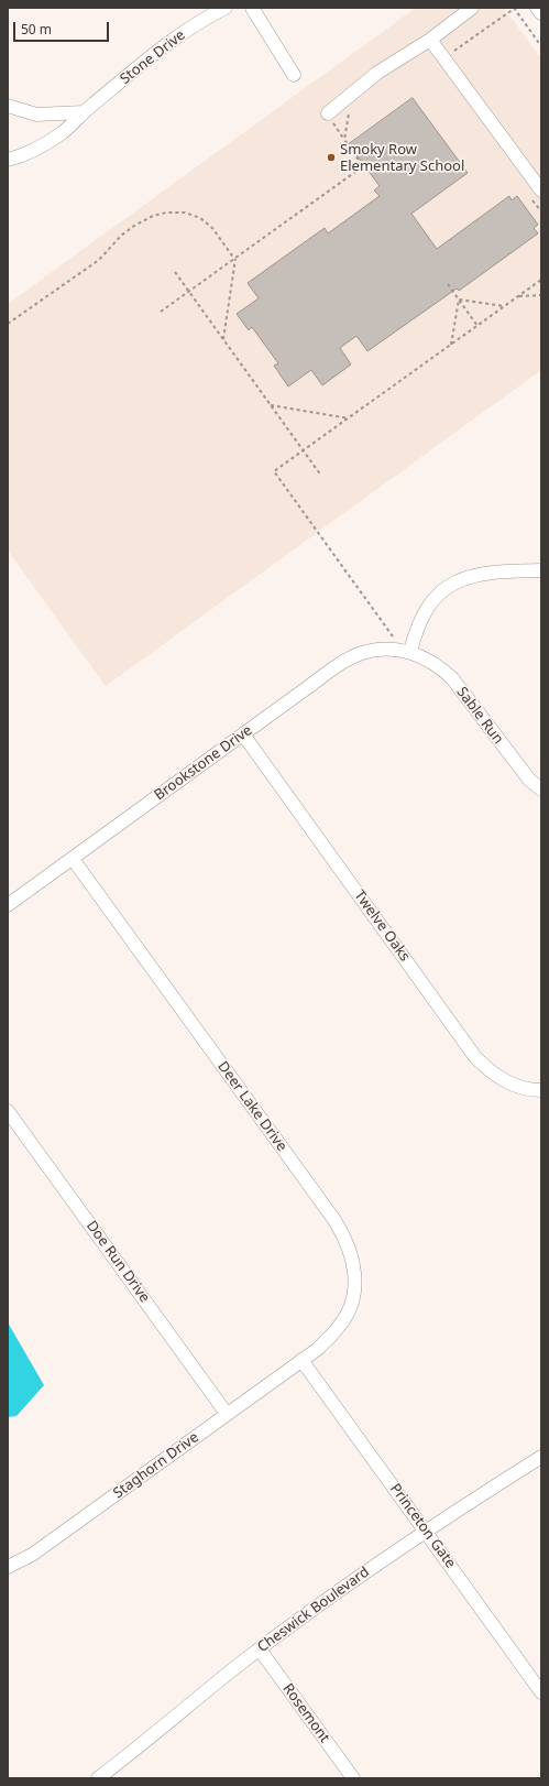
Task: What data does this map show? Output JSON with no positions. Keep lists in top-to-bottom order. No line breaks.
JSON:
{"streets":{"street":["Stone Drive","Sable Run","Brookstone Drive","Twelve Oaks","Deer Lake Drive","Doe Run Drive","Staghorn Drive","Princeton Gate","Cheswick Boulevard","Rosemont"]},"crossings":[["Sable Run","Brookstone Drive"],["Brookstone Drive","Twelve Oaks"],["Brookstone Drive","Deer Lake Drive"],["Deer Lake Drive","Staghorn Drive"],["Deer Lake Drive","Princeton Gate"],["Doe Run Drive","Staghorn Drive"],["Staghorn Drive","Princeton Gate"],["Princeton Gate","Cheswick Boulevard"],["Cheswick Boulevard","Rosemont"]],"places":["Smoky Row Elementary School"],"scale_bar":"50 m"}
